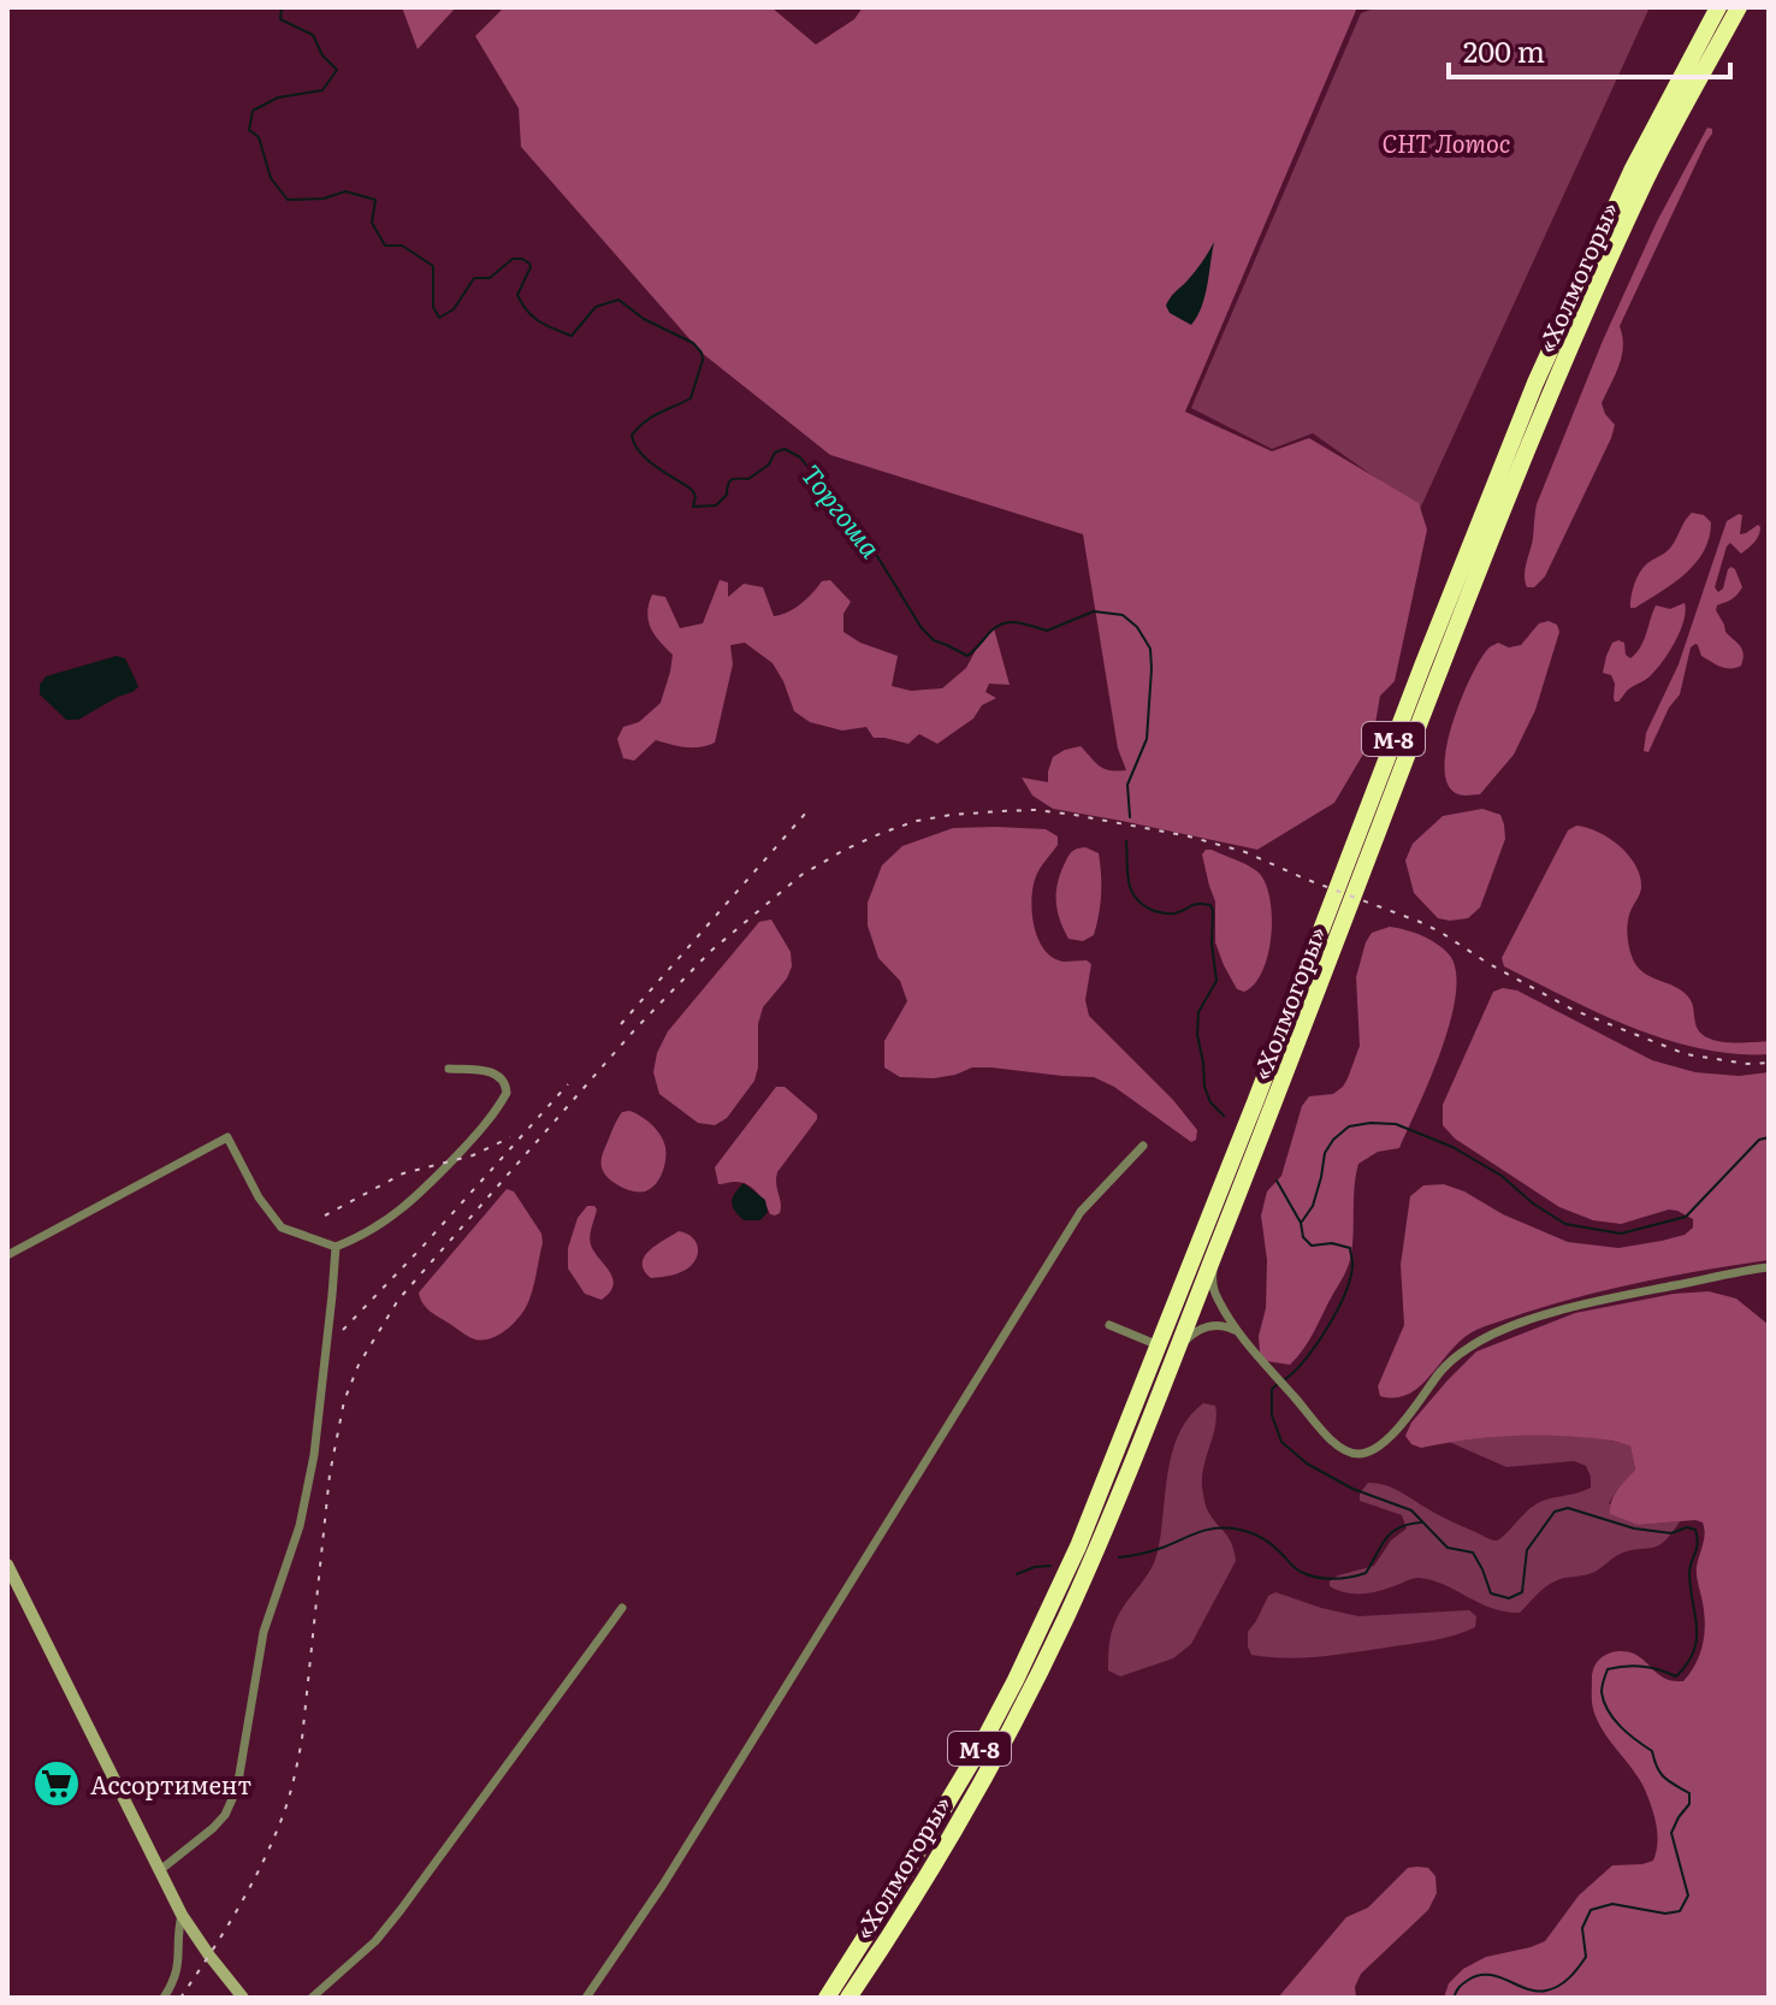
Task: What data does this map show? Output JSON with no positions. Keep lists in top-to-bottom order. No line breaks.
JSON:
{"streets":{"highway":["«Холмогоры»","М-8"]},"water":["Торгоша"],"parks":["СНТ Лотос"],"places":{"supermarket":["Ассортимент"]},"scale_bar":"200 m"}
